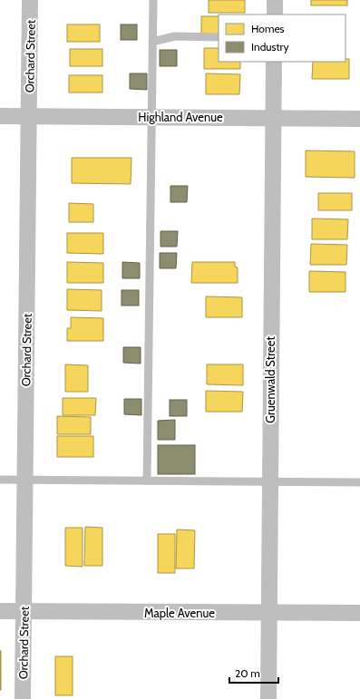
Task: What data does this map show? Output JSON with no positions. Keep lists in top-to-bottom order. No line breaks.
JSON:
{"streets":{"street":["Orchard Street","Highland Avenue","Gruenwald Street","Maple Avenue"]},"crossings":[["Orchard Street","Highland Avenue"],["Orchard Street","Maple Avenue"],["Highland Avenue","Gruenwald Street"],["Gruenwald Street","Maple Avenue"]],"legend":["Homes","Industry"],"scale_bar":"20 m"}
